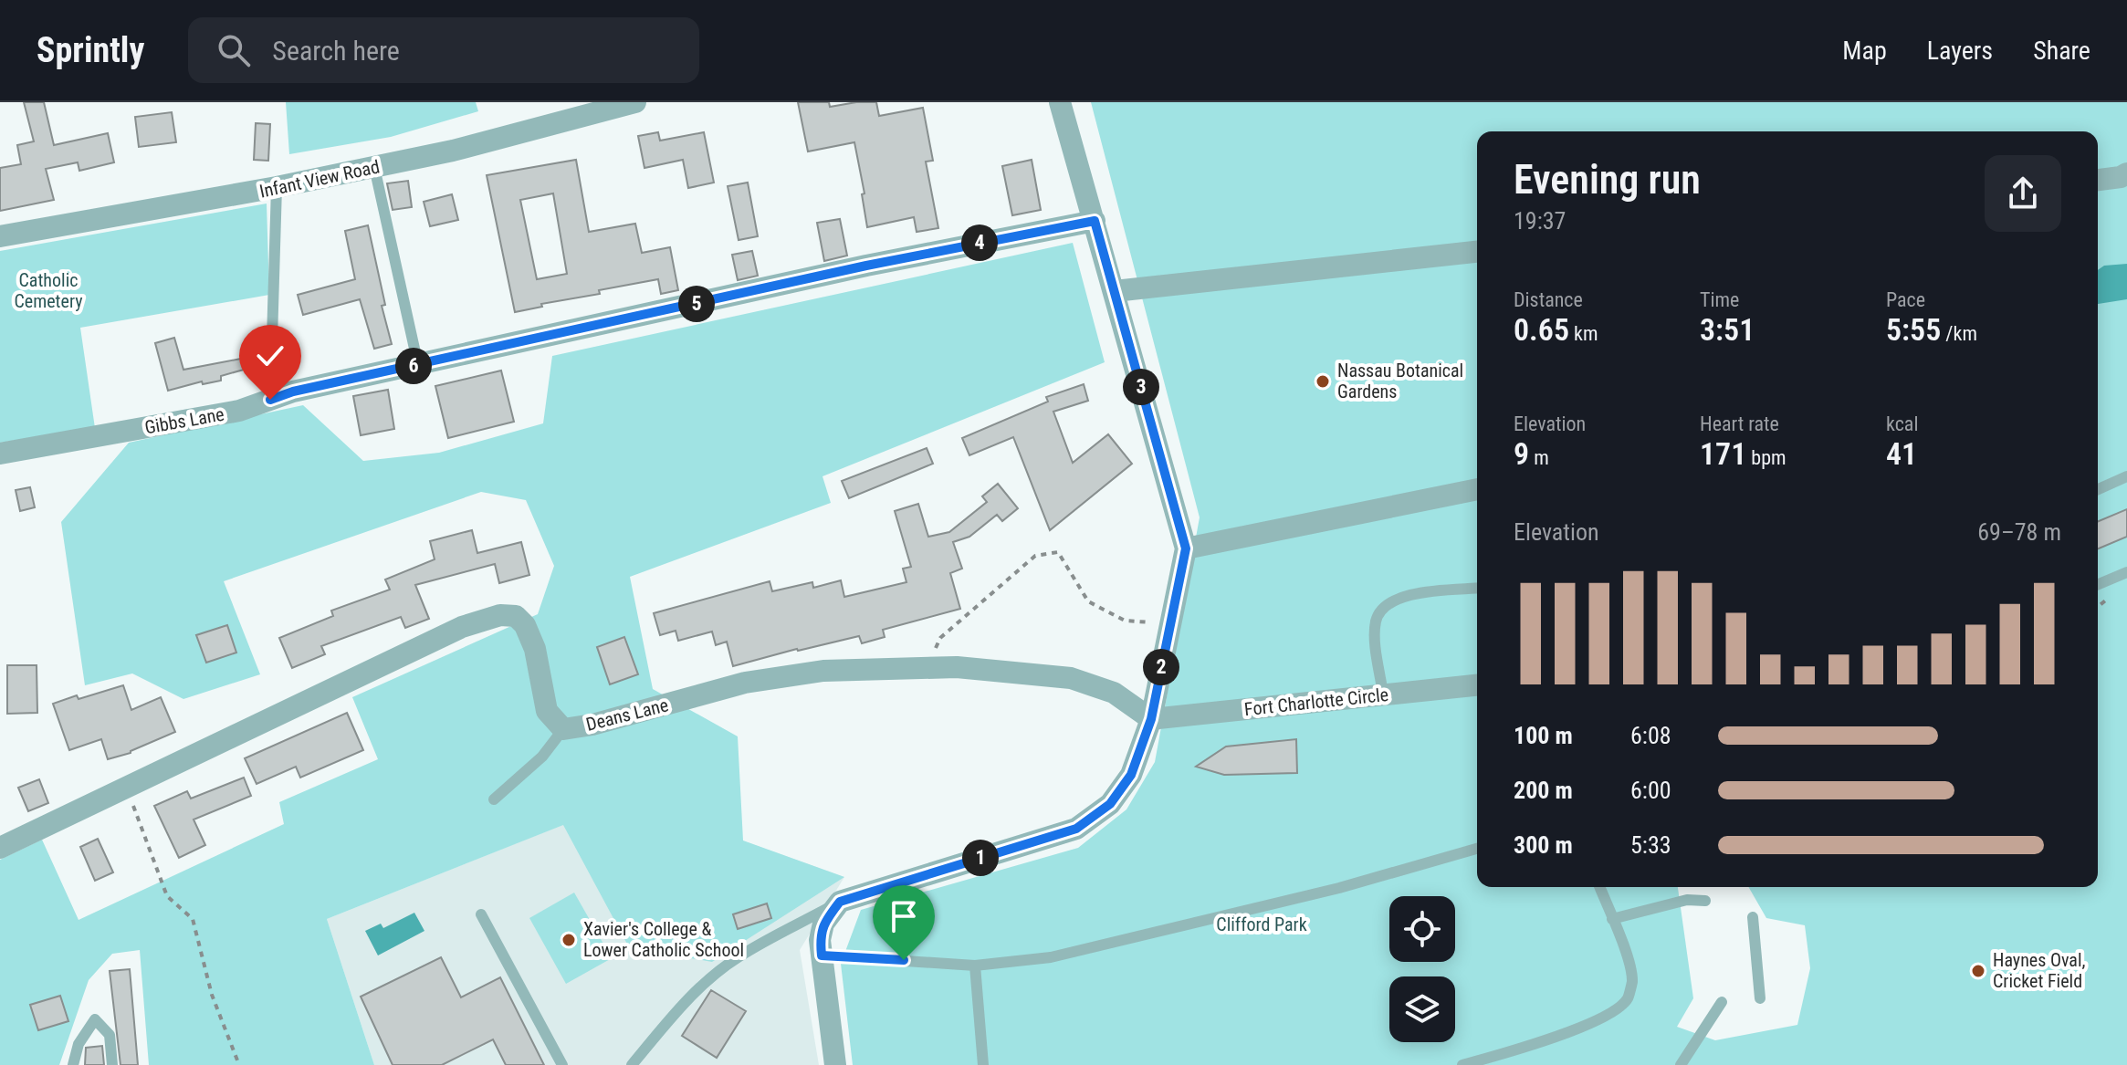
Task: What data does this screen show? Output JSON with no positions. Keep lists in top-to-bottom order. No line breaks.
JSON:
{"streets":{"street":["Infant View Road","Gibbs Lane","Fort Charlotte Circle","Deans Lane"]},"crossings":[["Fort Charlotte Circle","Deans Lane"]],"parks":["Catholic Cemetery","Clifford Park"],"places":["Nassau Botanical Gardens","Xavier's College & Lower Catholic School","Haynes Oval, Cricket Field"],"page":{"header":"Sprintly","search":"Search here","nav":["Map","Layers","Share"],"heading":["Evening run","19:37"],"pins":["4","5","6","3","2","1"],"stats":[["Distance","0.65 km"],["Time","3:51"],["Pace","5:55 /km"],["Elevation","9 m"],["Heart rate","171 bpm"],["kcal","41"]],"chart":["Elevation","69–78 m"],"list":[{"name":"100 m","note":"6:08"},{"name":"200 m","note":"6:00"},{"name":"300 m","note":"5:33"}]}}
